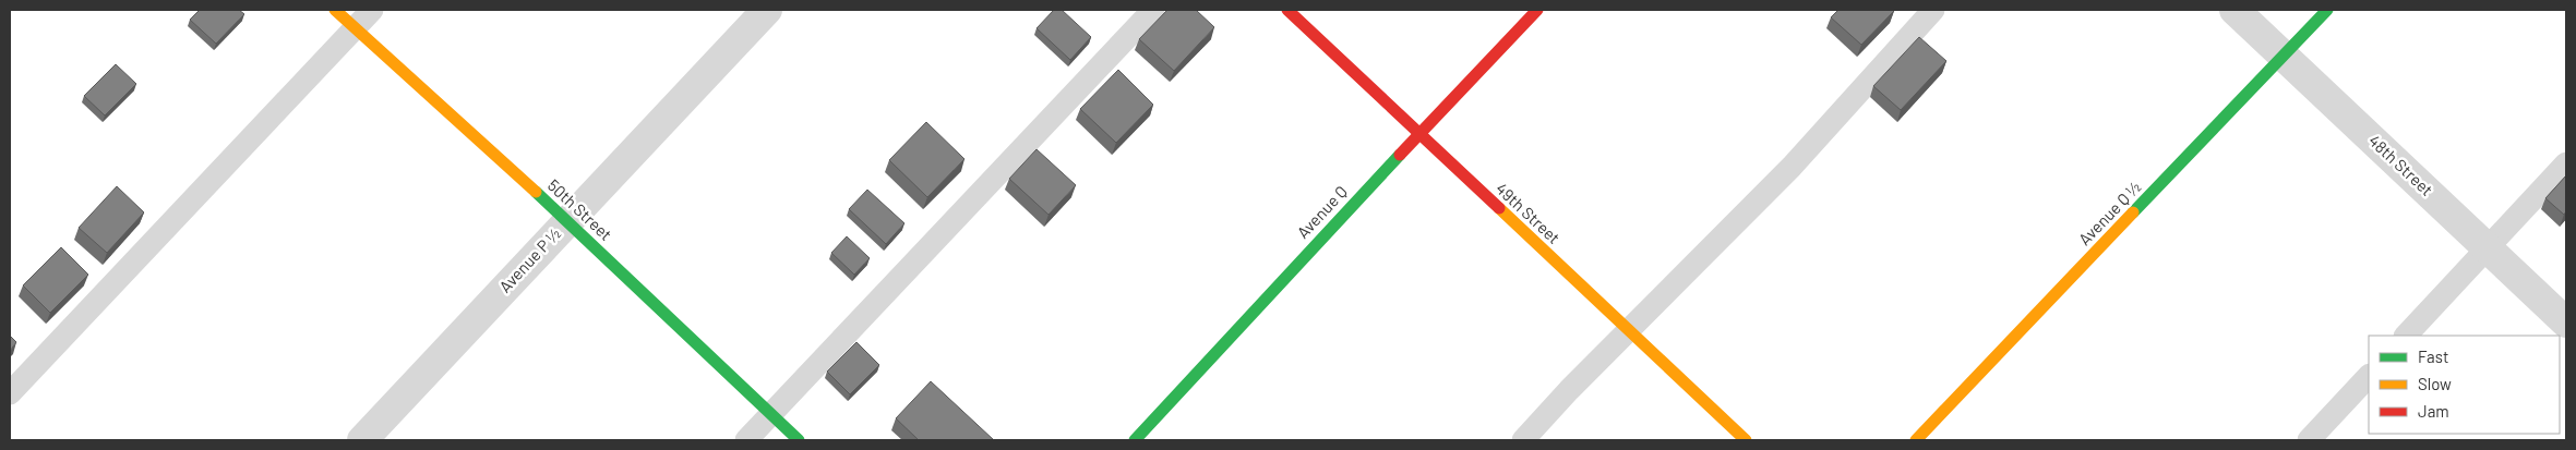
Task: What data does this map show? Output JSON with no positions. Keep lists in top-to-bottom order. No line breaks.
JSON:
{"streets":{"street":["48th Street","50th Street","Avenue Q","49th Street","Avenue Q ½","Avenue P ½"]},"crossings":[["48th Street","Avenue Q ½"],["50th Street","Avenue P ½"],["Avenue Q","49th Street"]],"legend":["Fast","Slow","Jam"]}
